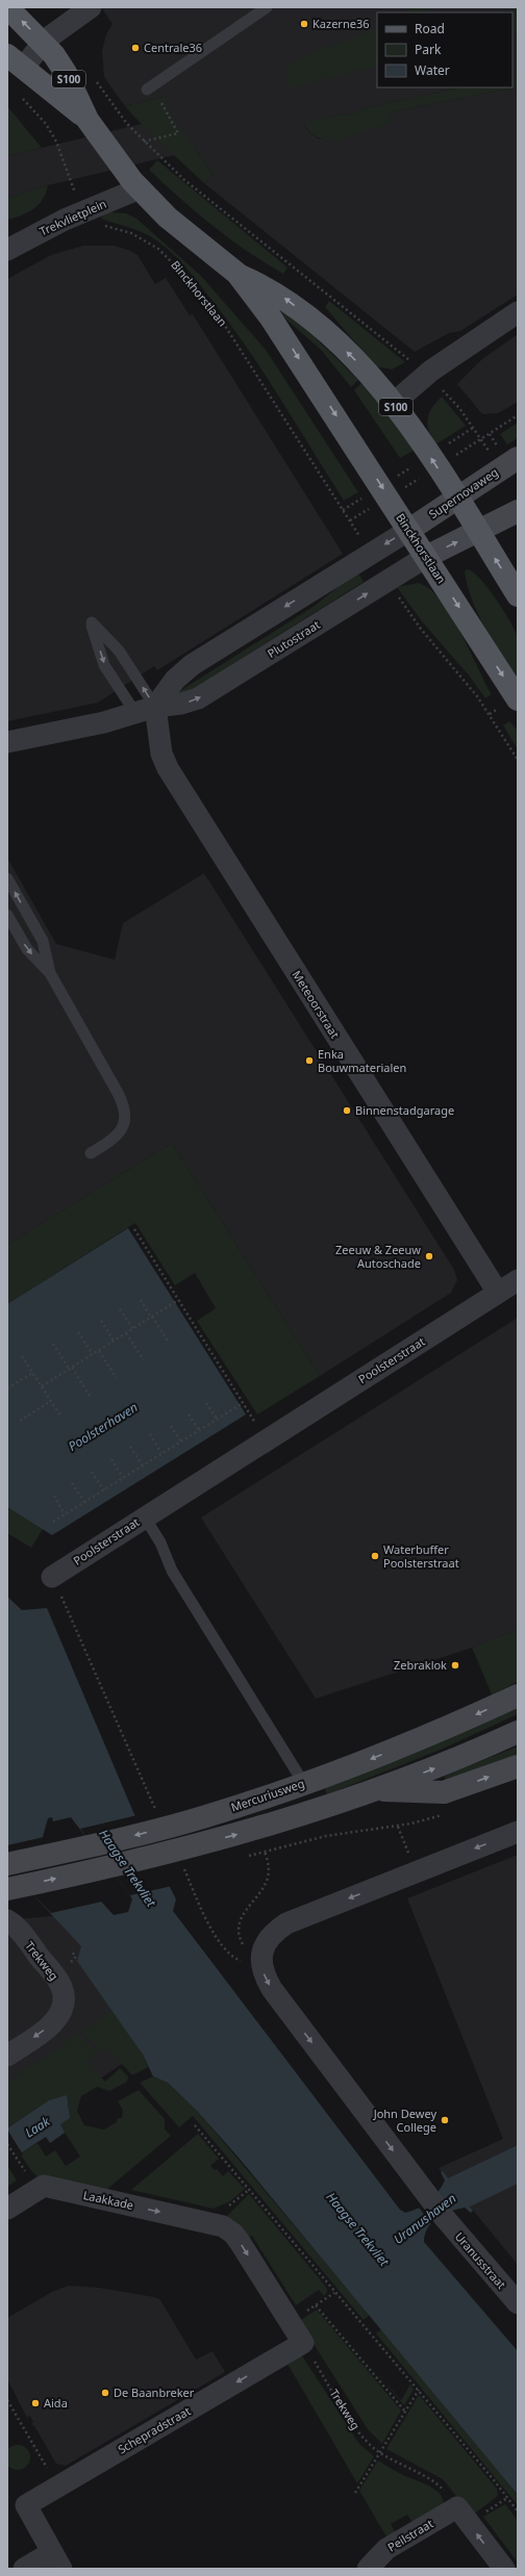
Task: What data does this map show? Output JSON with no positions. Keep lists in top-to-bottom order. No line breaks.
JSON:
{"streets":{"main road":["S100","Binckhorstlaan","Supernovaweg","Mercuriusweg"],"street":["Trekvlietplein","Plutostraat","Meteoorstraat","Poolsterstraat","Trekweg","Laakkade","Uranusstraat","Schepradstraat","Peilstraat"]},"crossings":[["Trekvlietplein","Binckhorstlaan"],["Binckhorstlaan","Supernovaweg"],["Binckhorstlaan","Plutostraat"],["Plutostraat","Meteoorstraat"],["Meteoorstraat","Poolsterstraat"],["Trekweg","Schepradstraat"],["Trekweg","Peilstraat"]],"one_way":["Laakkade","Uranusstraat","Schepradstraat"],"water":["Poolsterhaven","Haagse Trekvliet","Laak","Uranushaven"],"places":["Kazerne36","Centrale36","Enka Bouwmaterialen","Binnenstadgarage","Zeeuw & Zeeuw Autoschade","Waterbuffer Poolsterstraat","Zebraklok","John Dewey College","De Baanbreker","Aida"],"legend":["Road","Park","Water"]}
